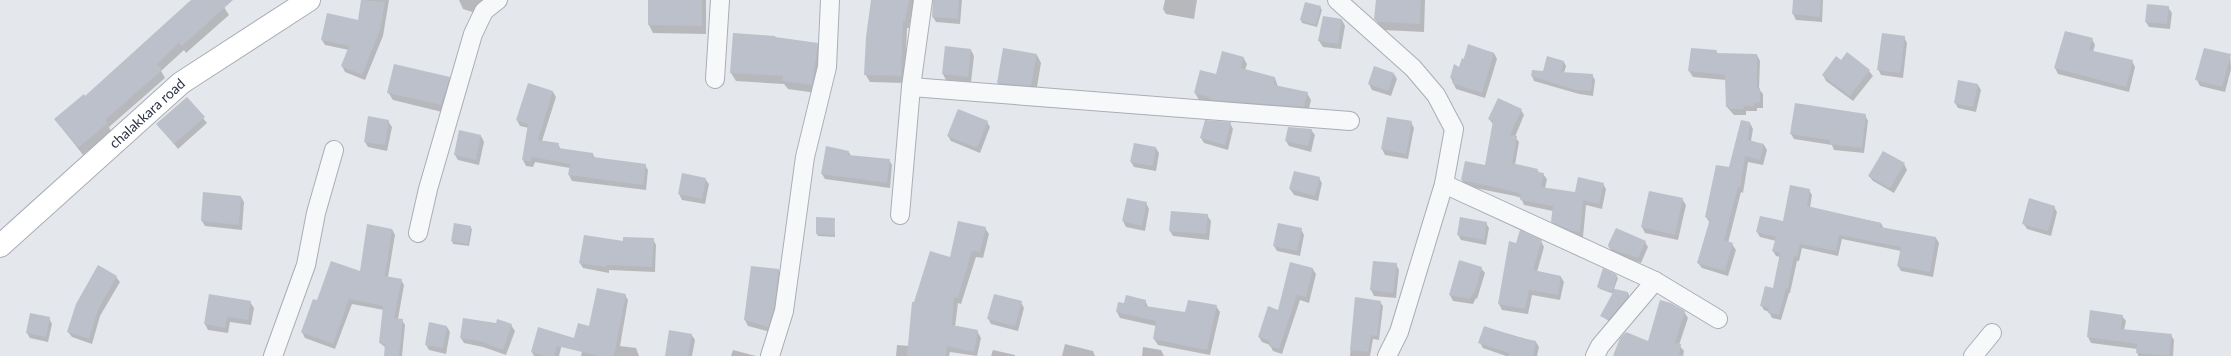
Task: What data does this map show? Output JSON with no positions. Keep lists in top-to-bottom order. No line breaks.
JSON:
{"streets":{"main road":["chalakkara road"]}}
